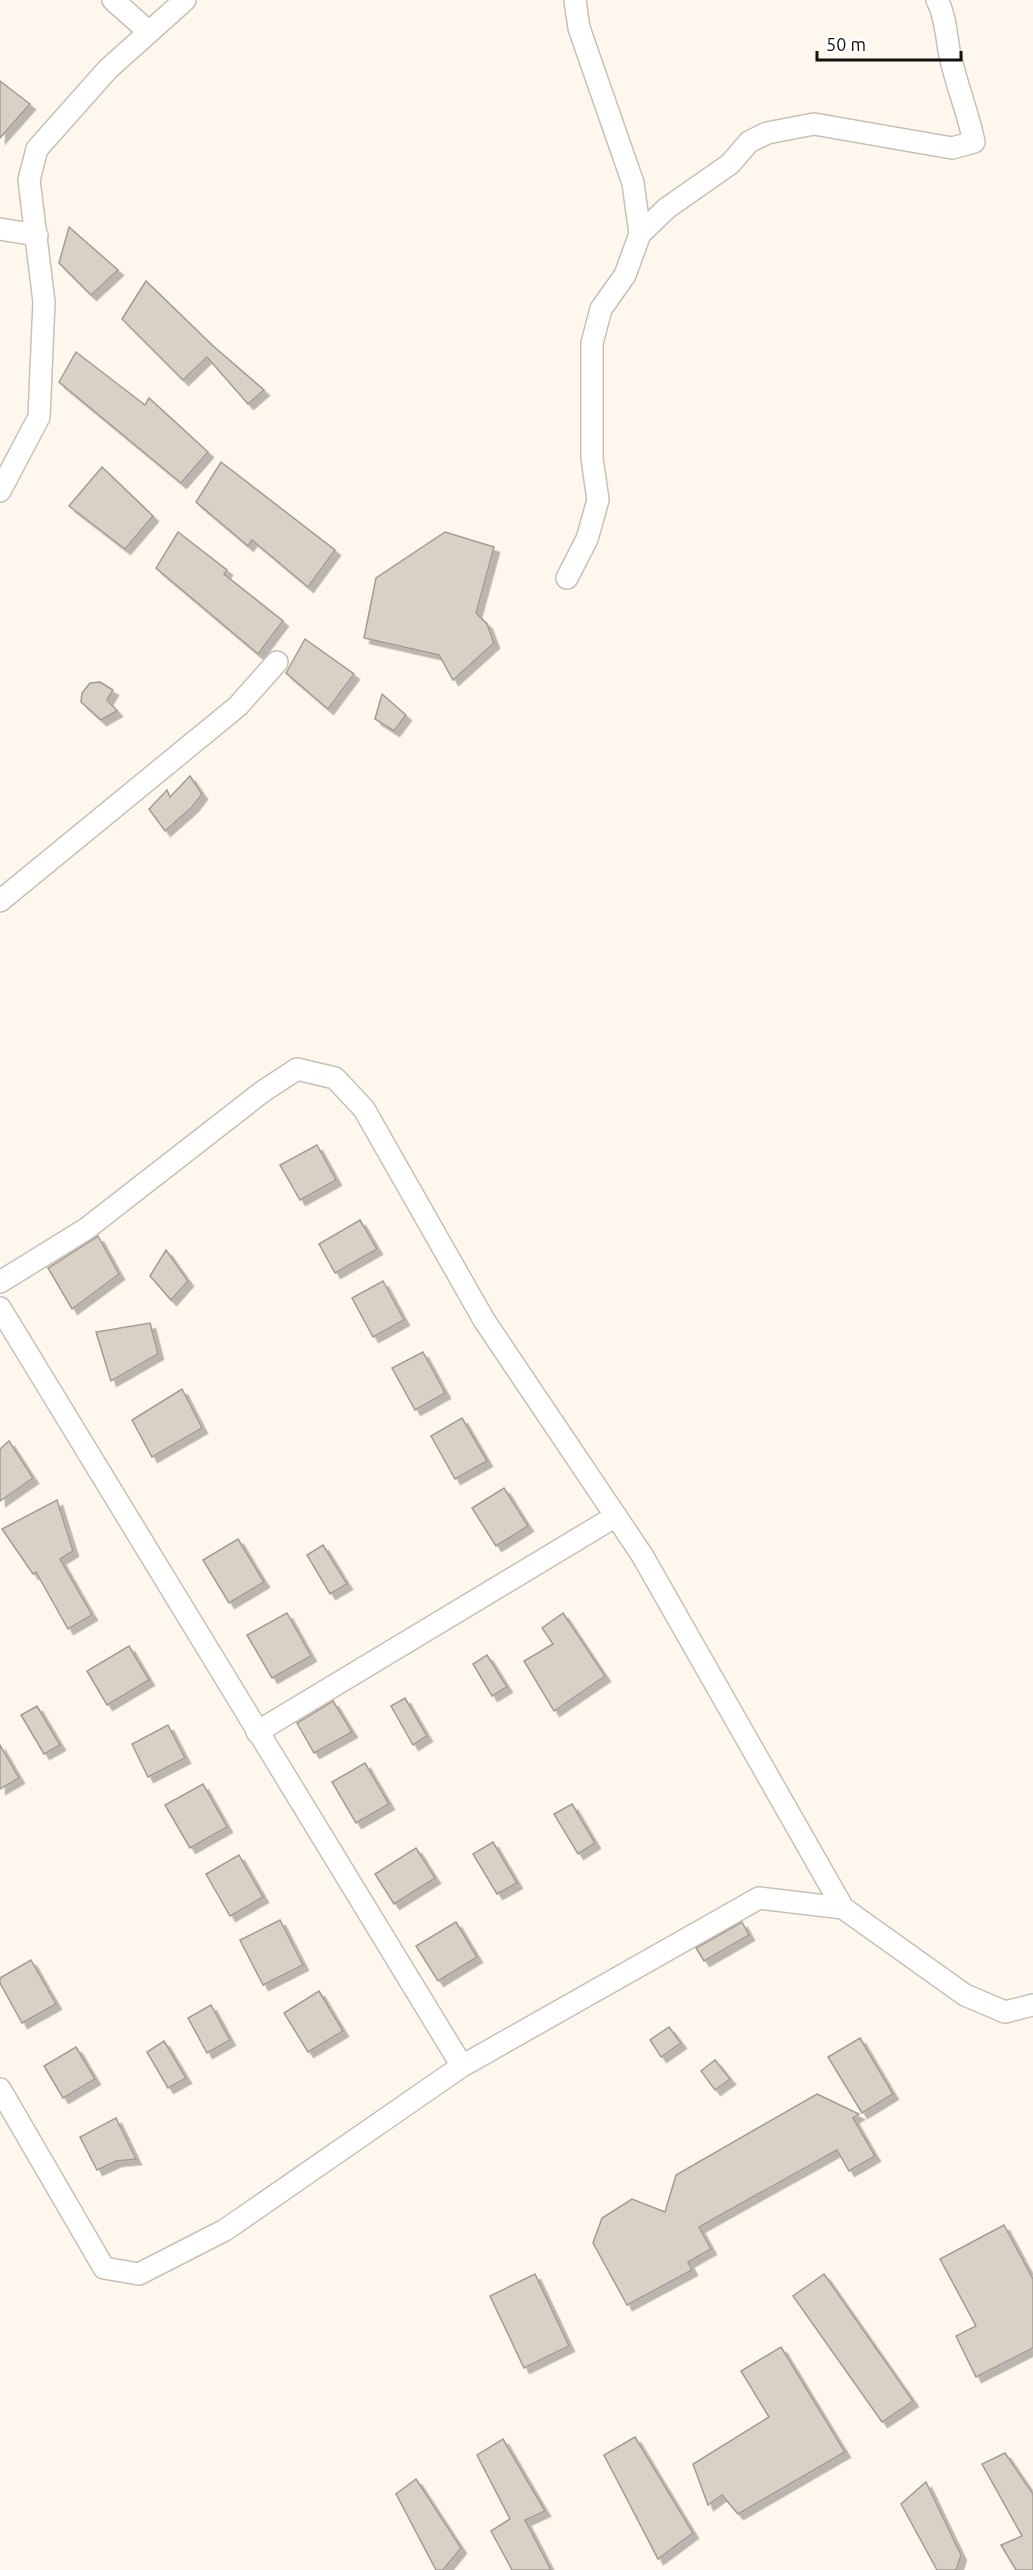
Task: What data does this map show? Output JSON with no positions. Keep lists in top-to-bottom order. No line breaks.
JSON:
{"scale_bar":"50 m"}
